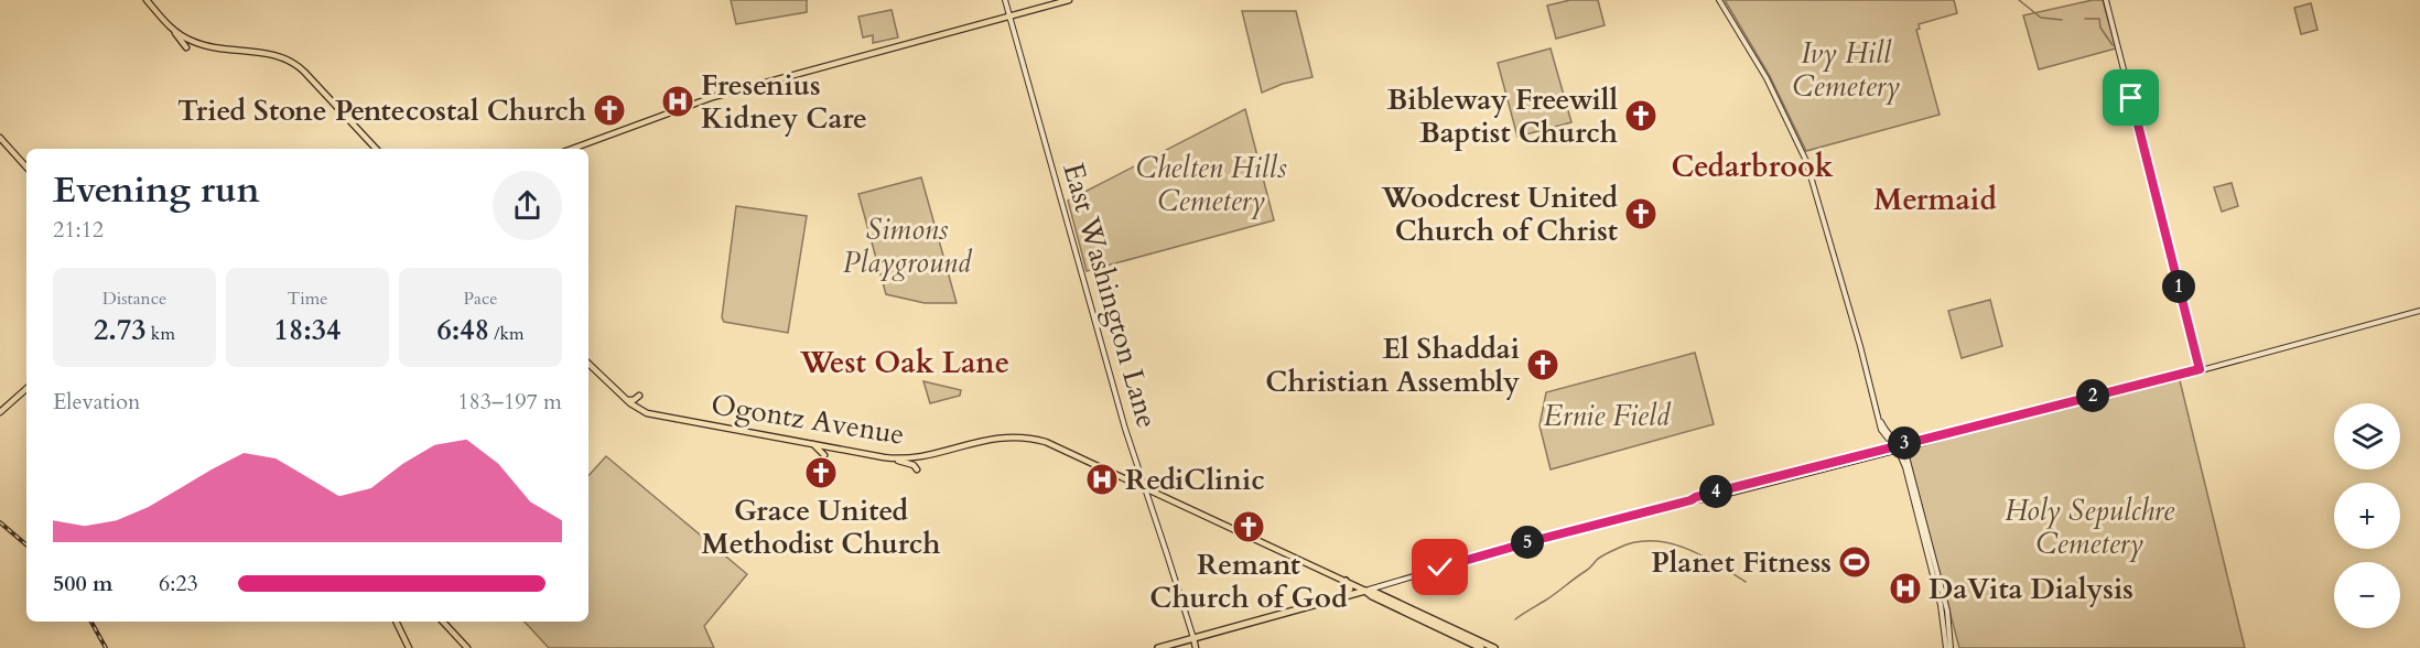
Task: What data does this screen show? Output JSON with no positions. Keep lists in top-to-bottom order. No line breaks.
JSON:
{"streets":{"highway":["Ogontz Avenue"],"main road":["East Washington Lane"]},"crossings":[["East Washington Lane","Ogontz Avenue"]],"districts":["Cedarbrook","Mermaid","West Oak Lane"],"parks":["Ivy Hill Cemetery","Chelten Hills Cemetery","Simons Playground","Ernie Field","Holy Sepulchre Cemetery"],"places":{"hospital":["Fresenius Kidney Care","RediClinic","DaVita Dialysis"],"church":["Tried Stone Pentecostal Church","Bibleway Freewill Baptist Church","Woodcrest United Church of Christ","El Shaddai Christian Assembly","Grace United Methodist Church","Remant Church of God"],"sports":["Planet Fitness"]},"page":{"heading":["Evening run","21:12"],"stats":[["Distance","2.73 km"],["Time","18:34"],["Pace","6:48 /km"]],"pins":["1","2","3","4","5"],"chart":["Elevation","183–197 m"],"map_buttons":["+","−"],"list":[{"name":"500 m","note":"6:23"}]}}
